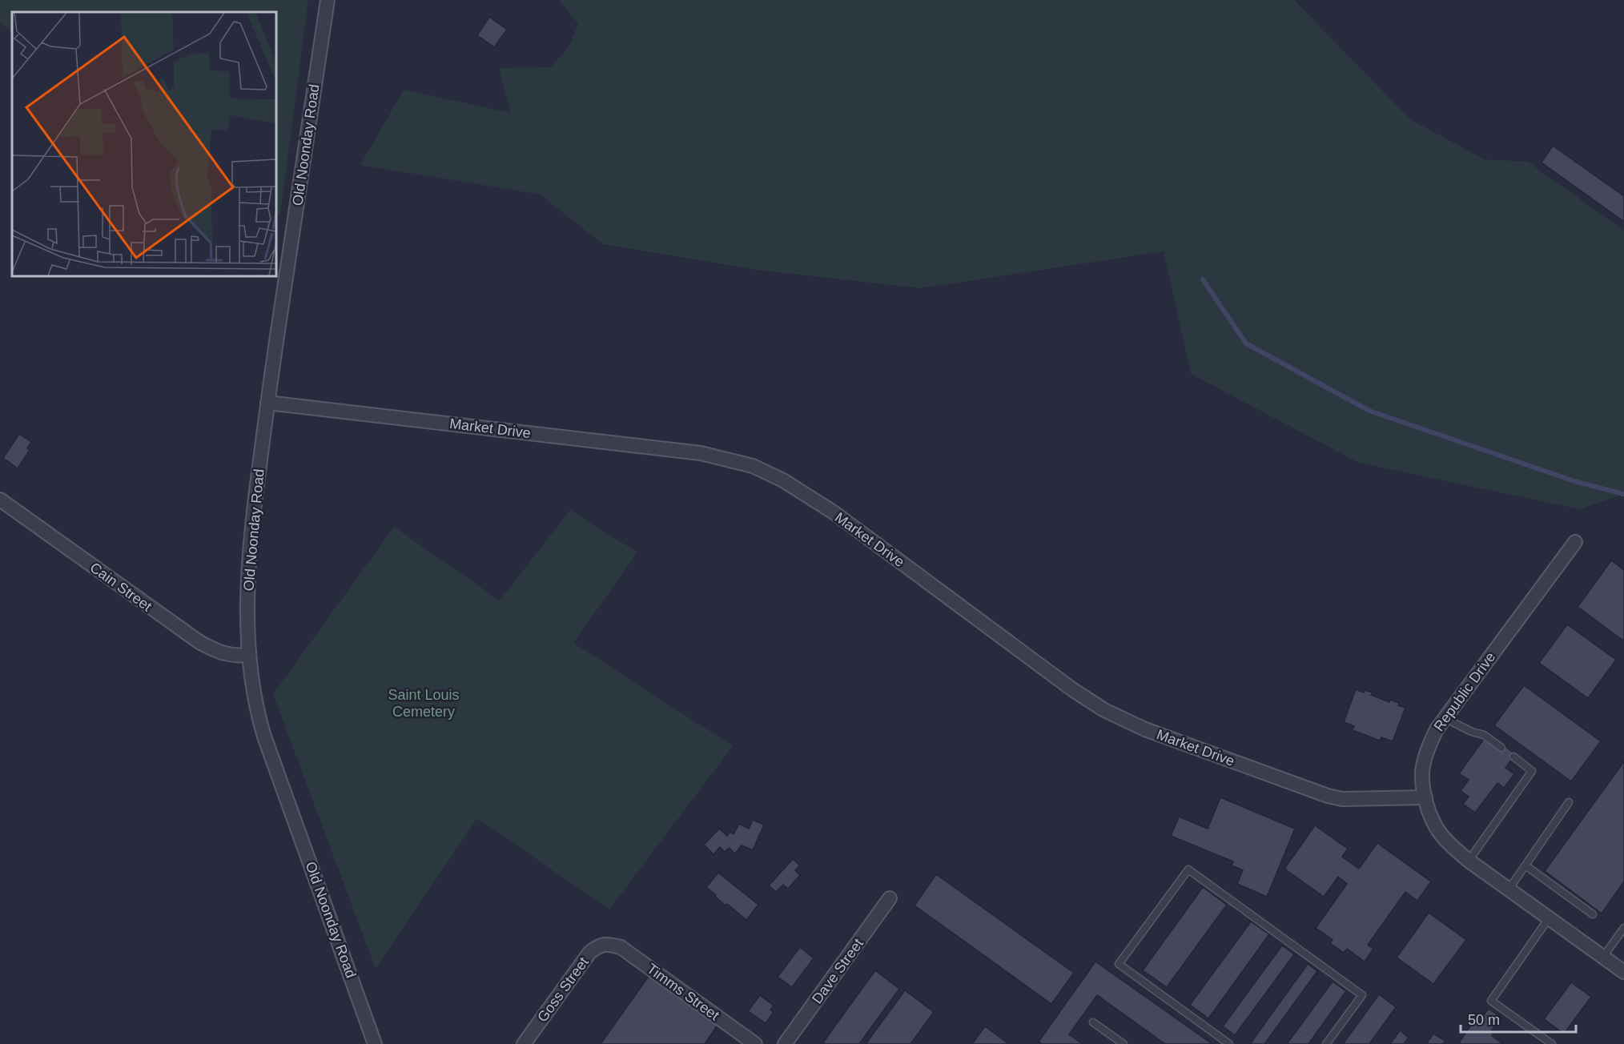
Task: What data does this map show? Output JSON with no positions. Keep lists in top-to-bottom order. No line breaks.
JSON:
{"streets":{"street":["Old Noonday Road","Market Drive","Cain Street","Republic Drive","Dave Street","Goss Street","Timms Street"]},"crossings":[["Old Noonday Road","Market Drive"],["Old Noonday Road","Cain Street"],["Market Drive","Republic Drive"],["Goss Street","Timms Street"]],"parks":["Saint Louis Cemetery"],"scale_bar":"50 m"}
